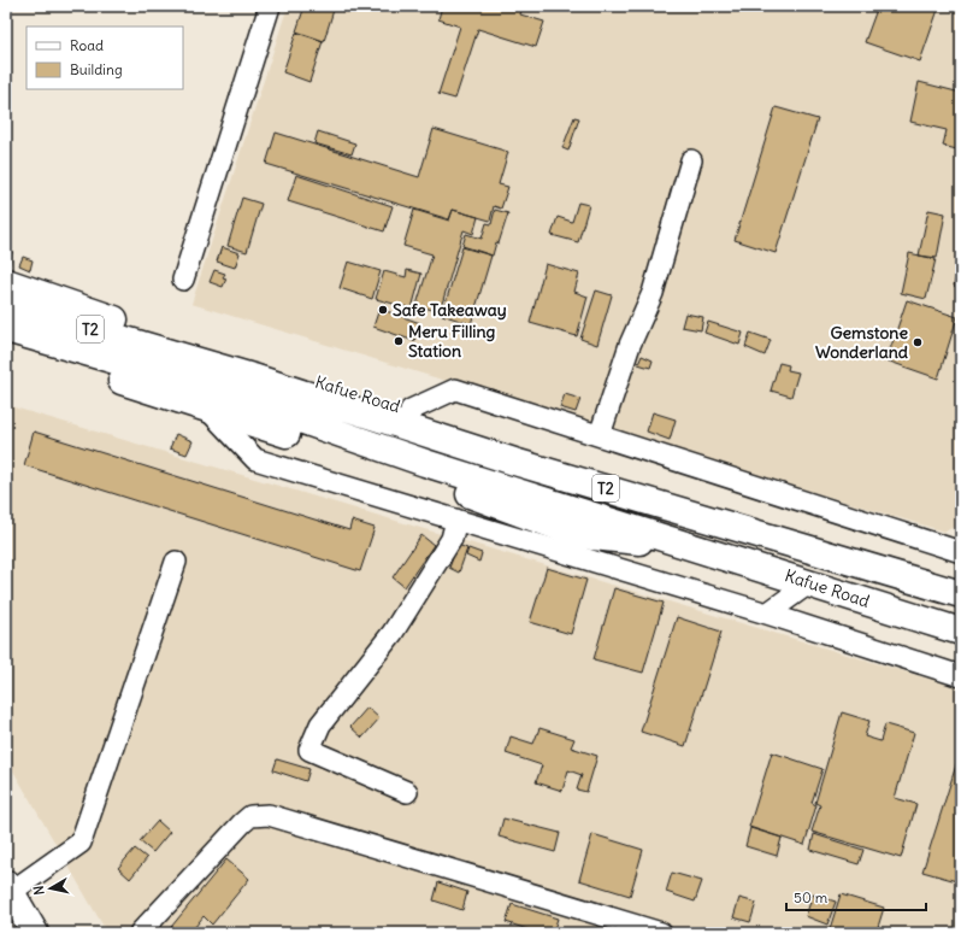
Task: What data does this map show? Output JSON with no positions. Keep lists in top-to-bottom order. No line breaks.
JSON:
{"streets":{"main road":["T2","Kafue Road"]},"places":["Safe Takeaway","Meru Filling Station","Gemstone Wonderland"],"legend":["Road","Building"],"scale_bar":"50 m","north":"left"}
